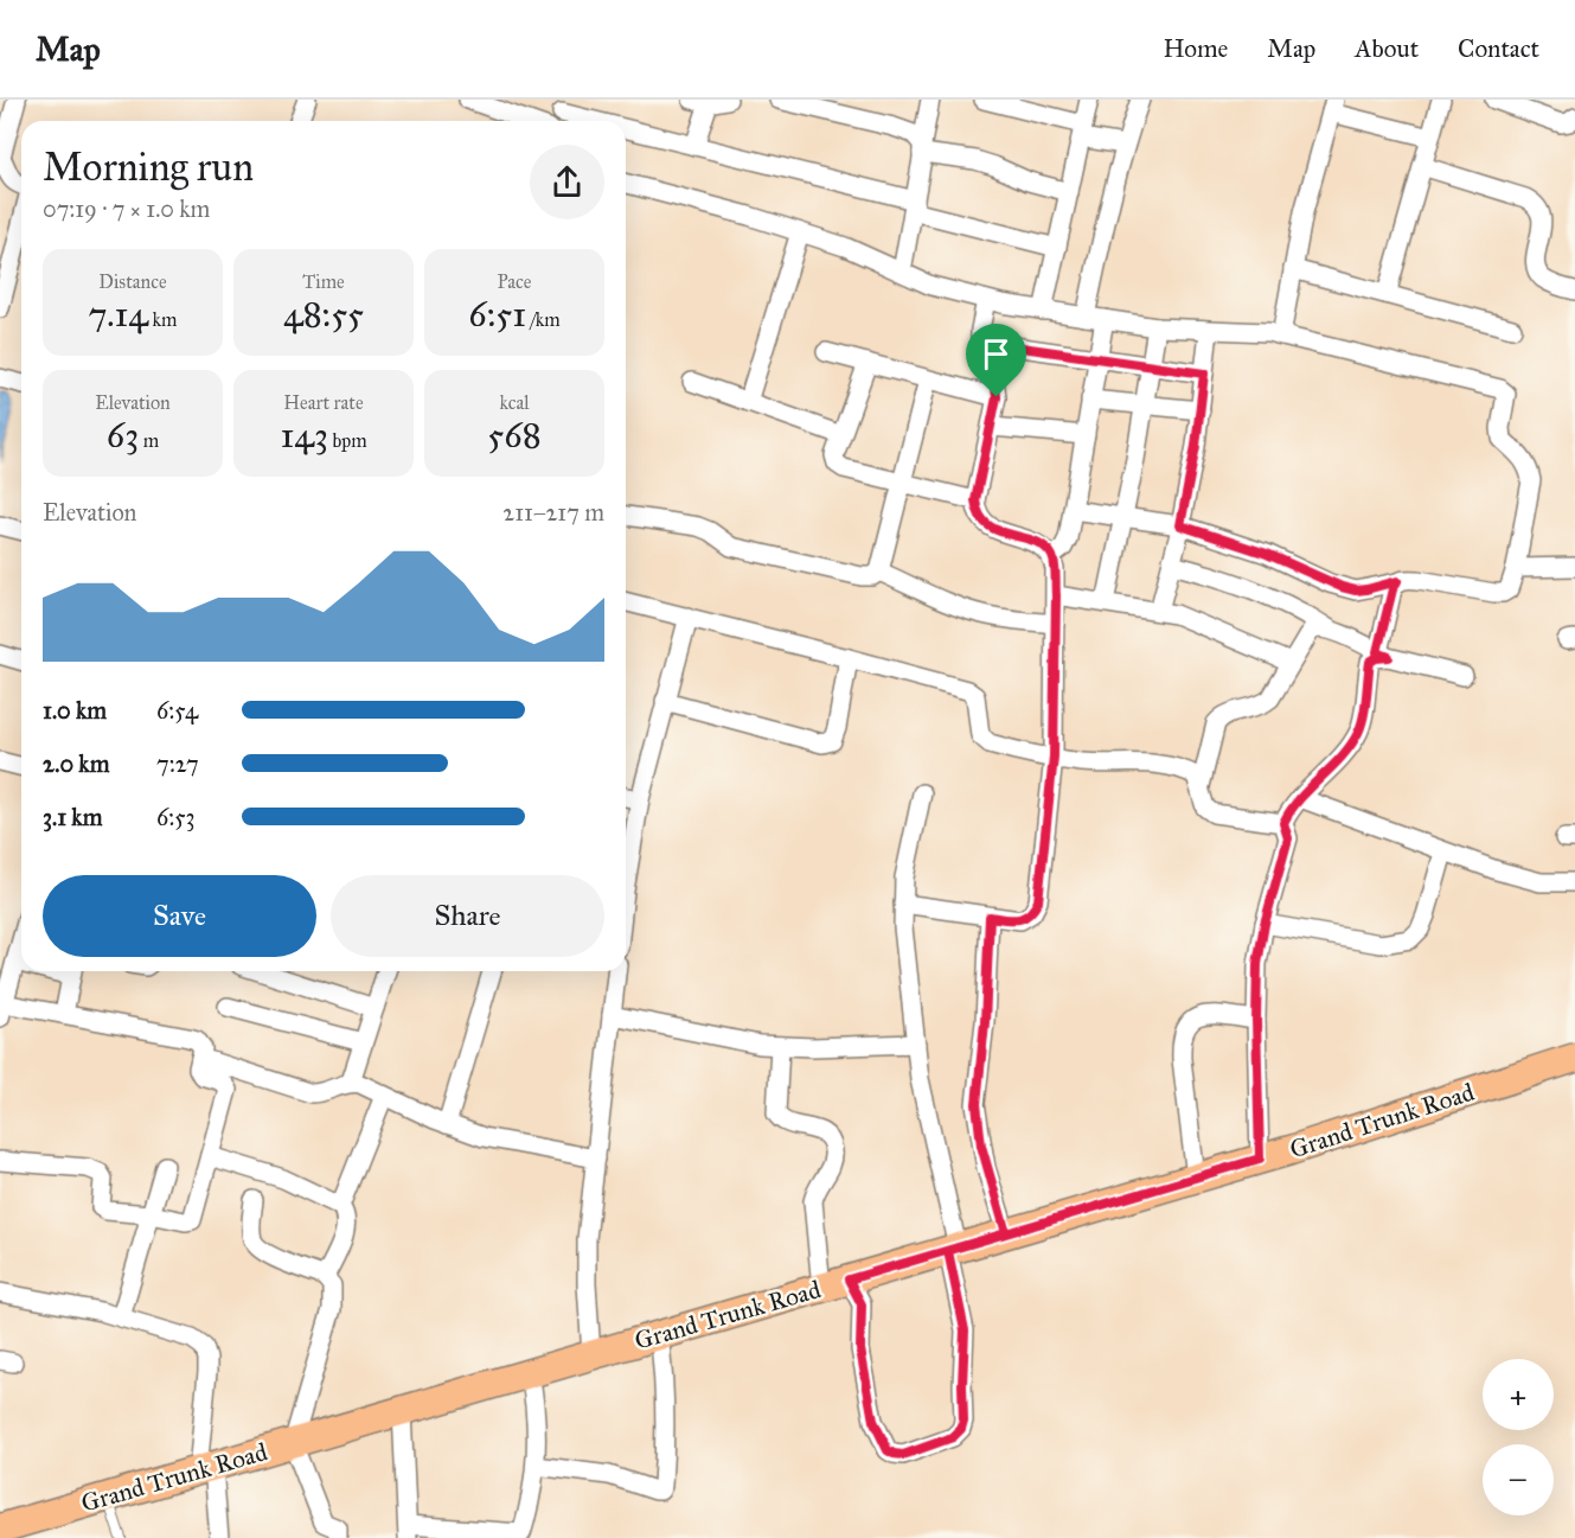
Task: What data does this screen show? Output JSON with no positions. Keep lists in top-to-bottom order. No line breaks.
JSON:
{"streets":{"main road":["Grand Trunk Road"]},"page":{"header":"Map","nav":["Home","Map","About","Contact"],"heading":["Morning run","07:19 · 7 × 1.0 km"],"stats":[["Distance","7.14 km"],["Time","48:55"],["Pace","6:51 /km"],["Elevation","63 m"],["Heart rate","143 bpm"],["kcal","568"]],"chart":["Elevation","211–217 m"],"list":[{"name":"1.0 km","note":"6:54"},{"name":"2.0 km","note":"7:27"},{"name":"3.1 km","note":"6:53"}],"buttons":["Save","Share"],"map_buttons":["+","−"]}}
